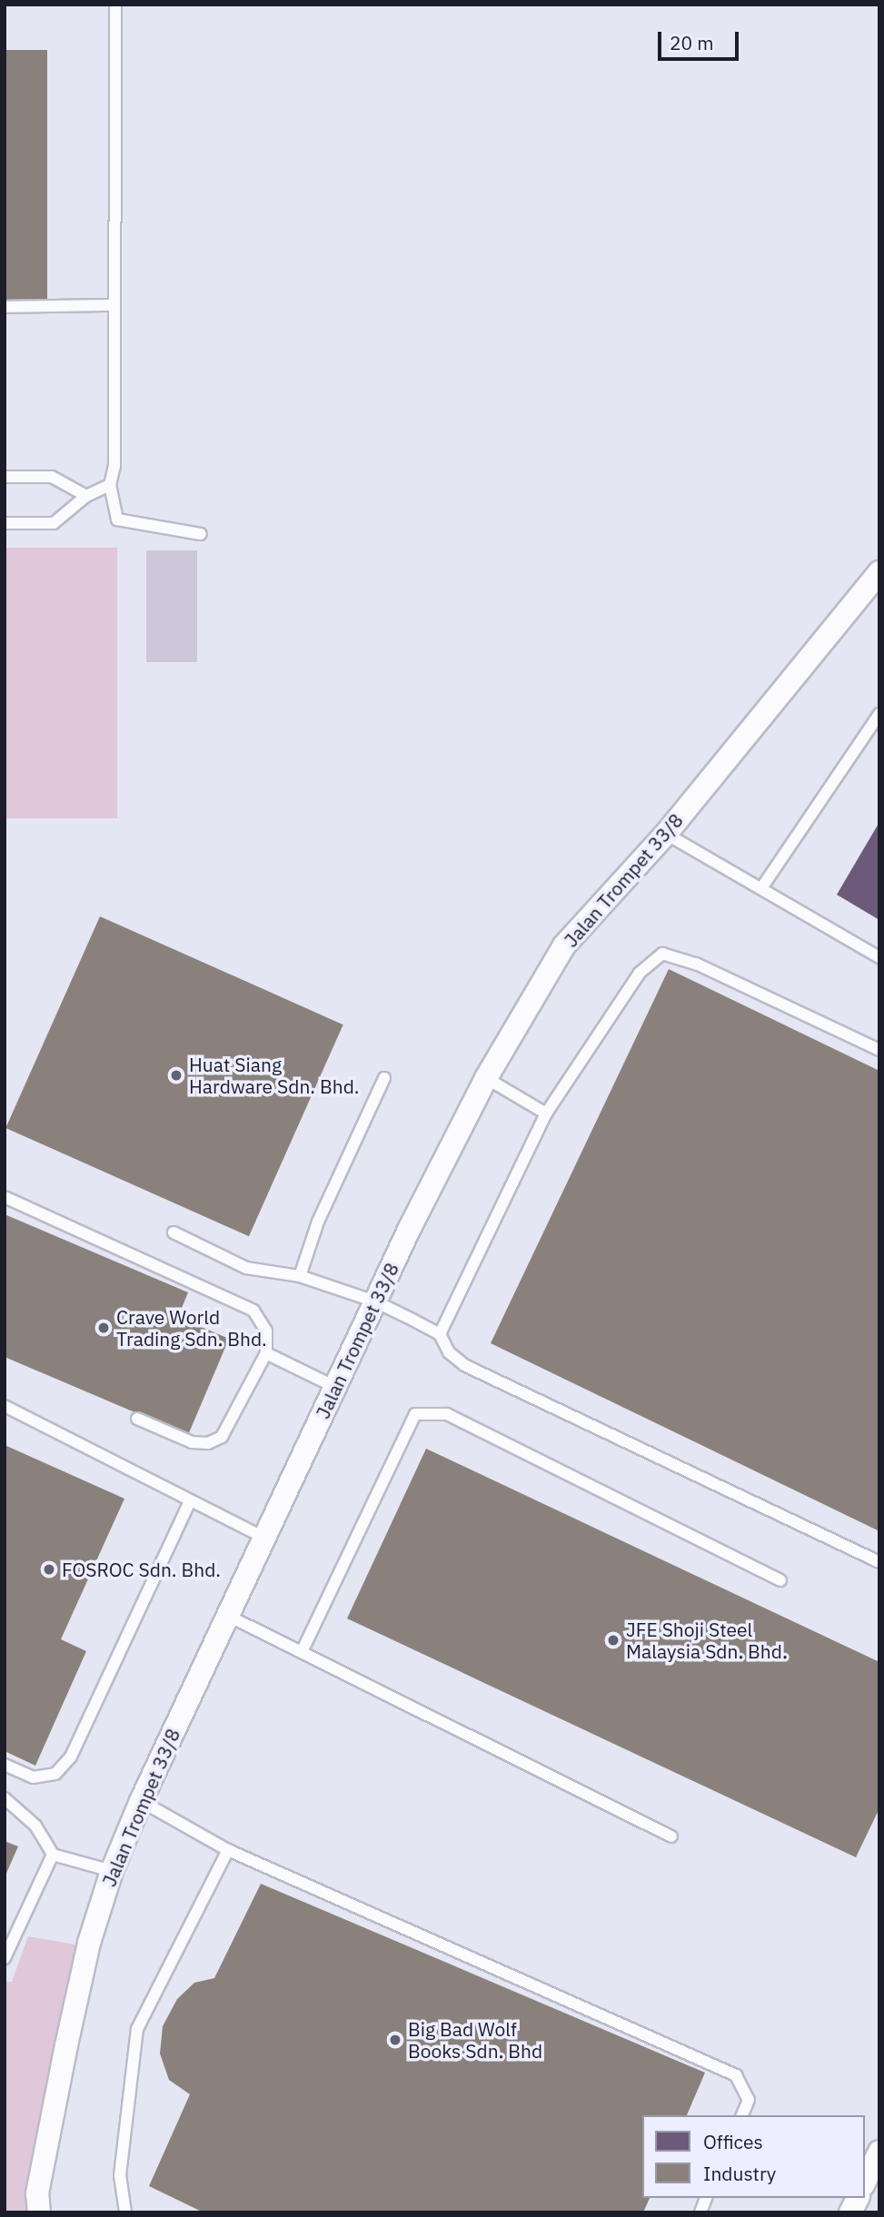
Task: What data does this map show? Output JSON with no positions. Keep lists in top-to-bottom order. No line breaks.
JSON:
{"streets":{"street":["Jalan Trompet 33/8"]},"places":["Huat Siang Hardware Sdn. Bhd.","Crave World Trading Sdn. Bhd.","FOSROC Sdn. Bhd.","JFE Shoji Steel Malaysia Sdn. Bhd.","Big Bad Wolf Books Sdn. Bhd"],"legend":["Offices","Industry"],"scale_bar":"20 m"}
